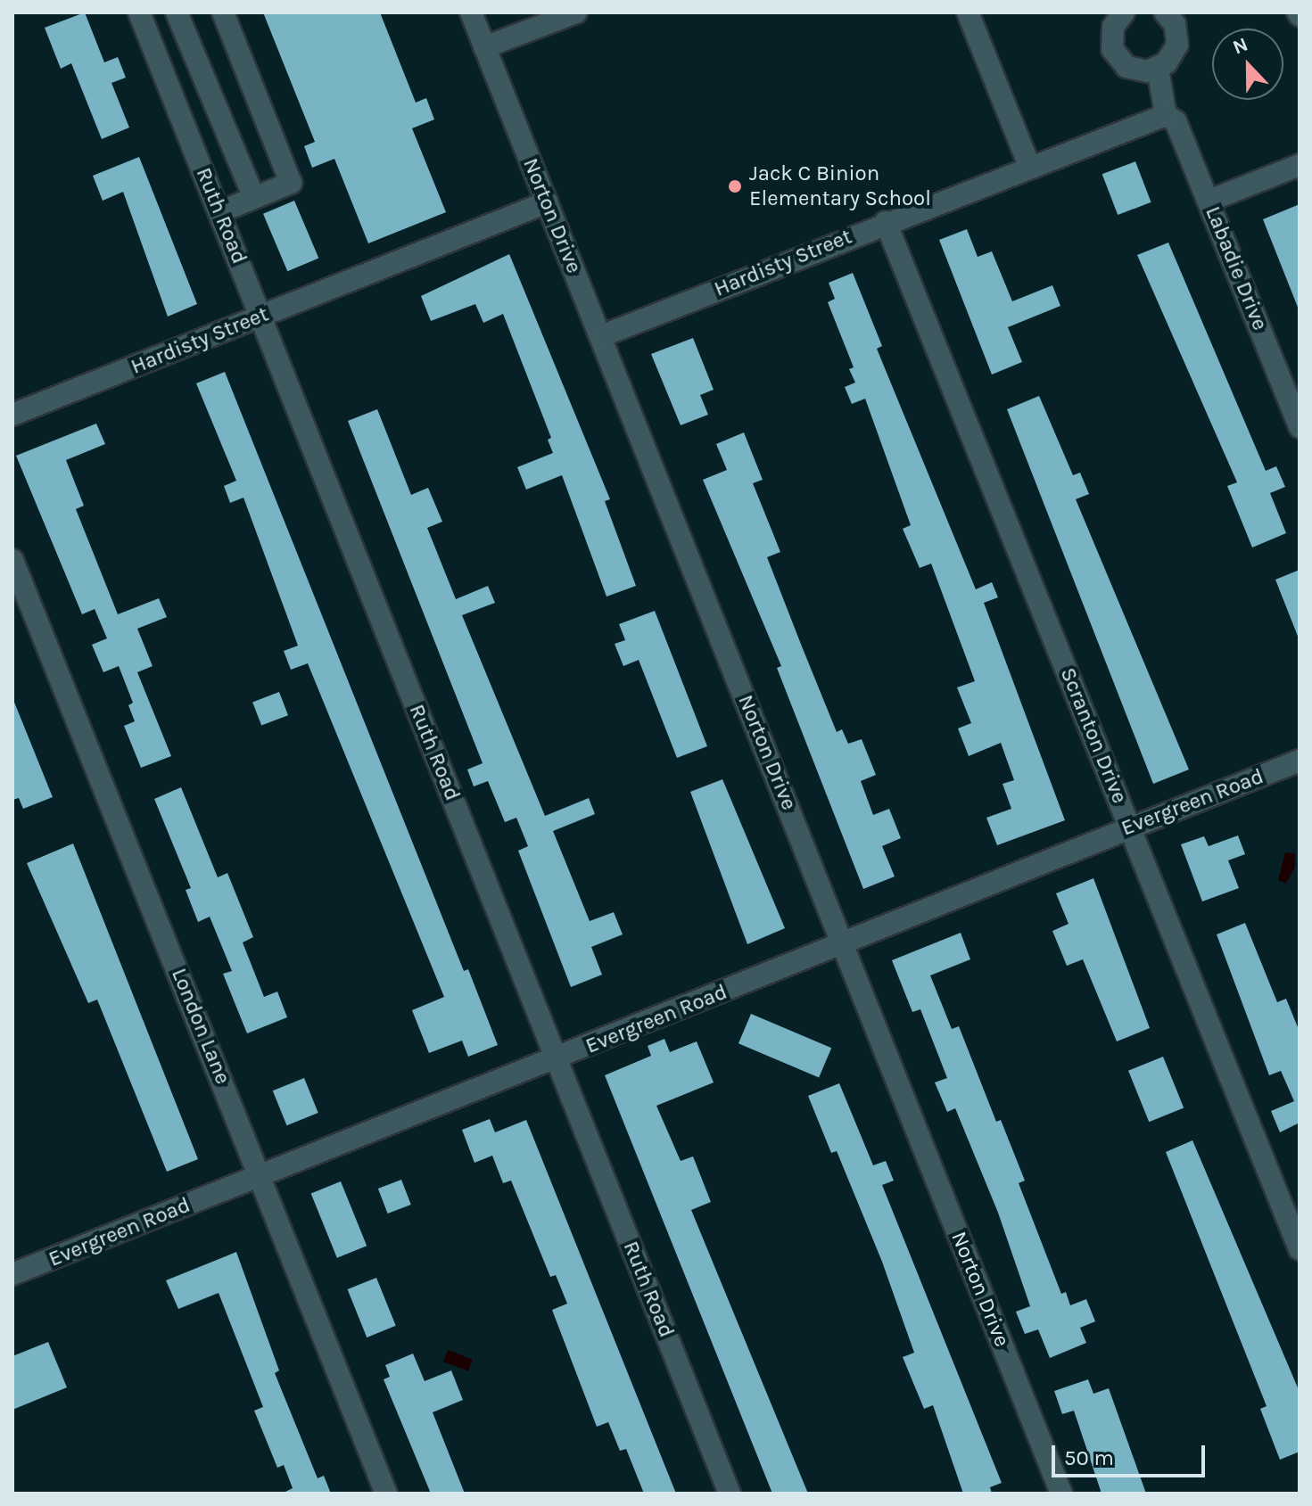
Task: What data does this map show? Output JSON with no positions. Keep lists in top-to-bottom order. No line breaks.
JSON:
{"streets":{"street":["Ruth Road","Norton Drive","Hardisty Street","Labadie Drive","Scranton Drive","Evergreen Road","London Lane"]},"crossings":[["Ruth Road","Hardisty Street"],["Ruth Road","Evergreen Road"],["Norton Drive","Hardisty Street"],["Norton Drive","Evergreen Road"],["Hardisty Street","Labadie Drive"],["Hardisty Street","Scranton Drive"],["Scranton Drive","Evergreen Road"],["Evergreen Road","London Lane"]],"places":["Jack C Binion Elementary School"],"scale_bar":"50 m","north":"top"}
